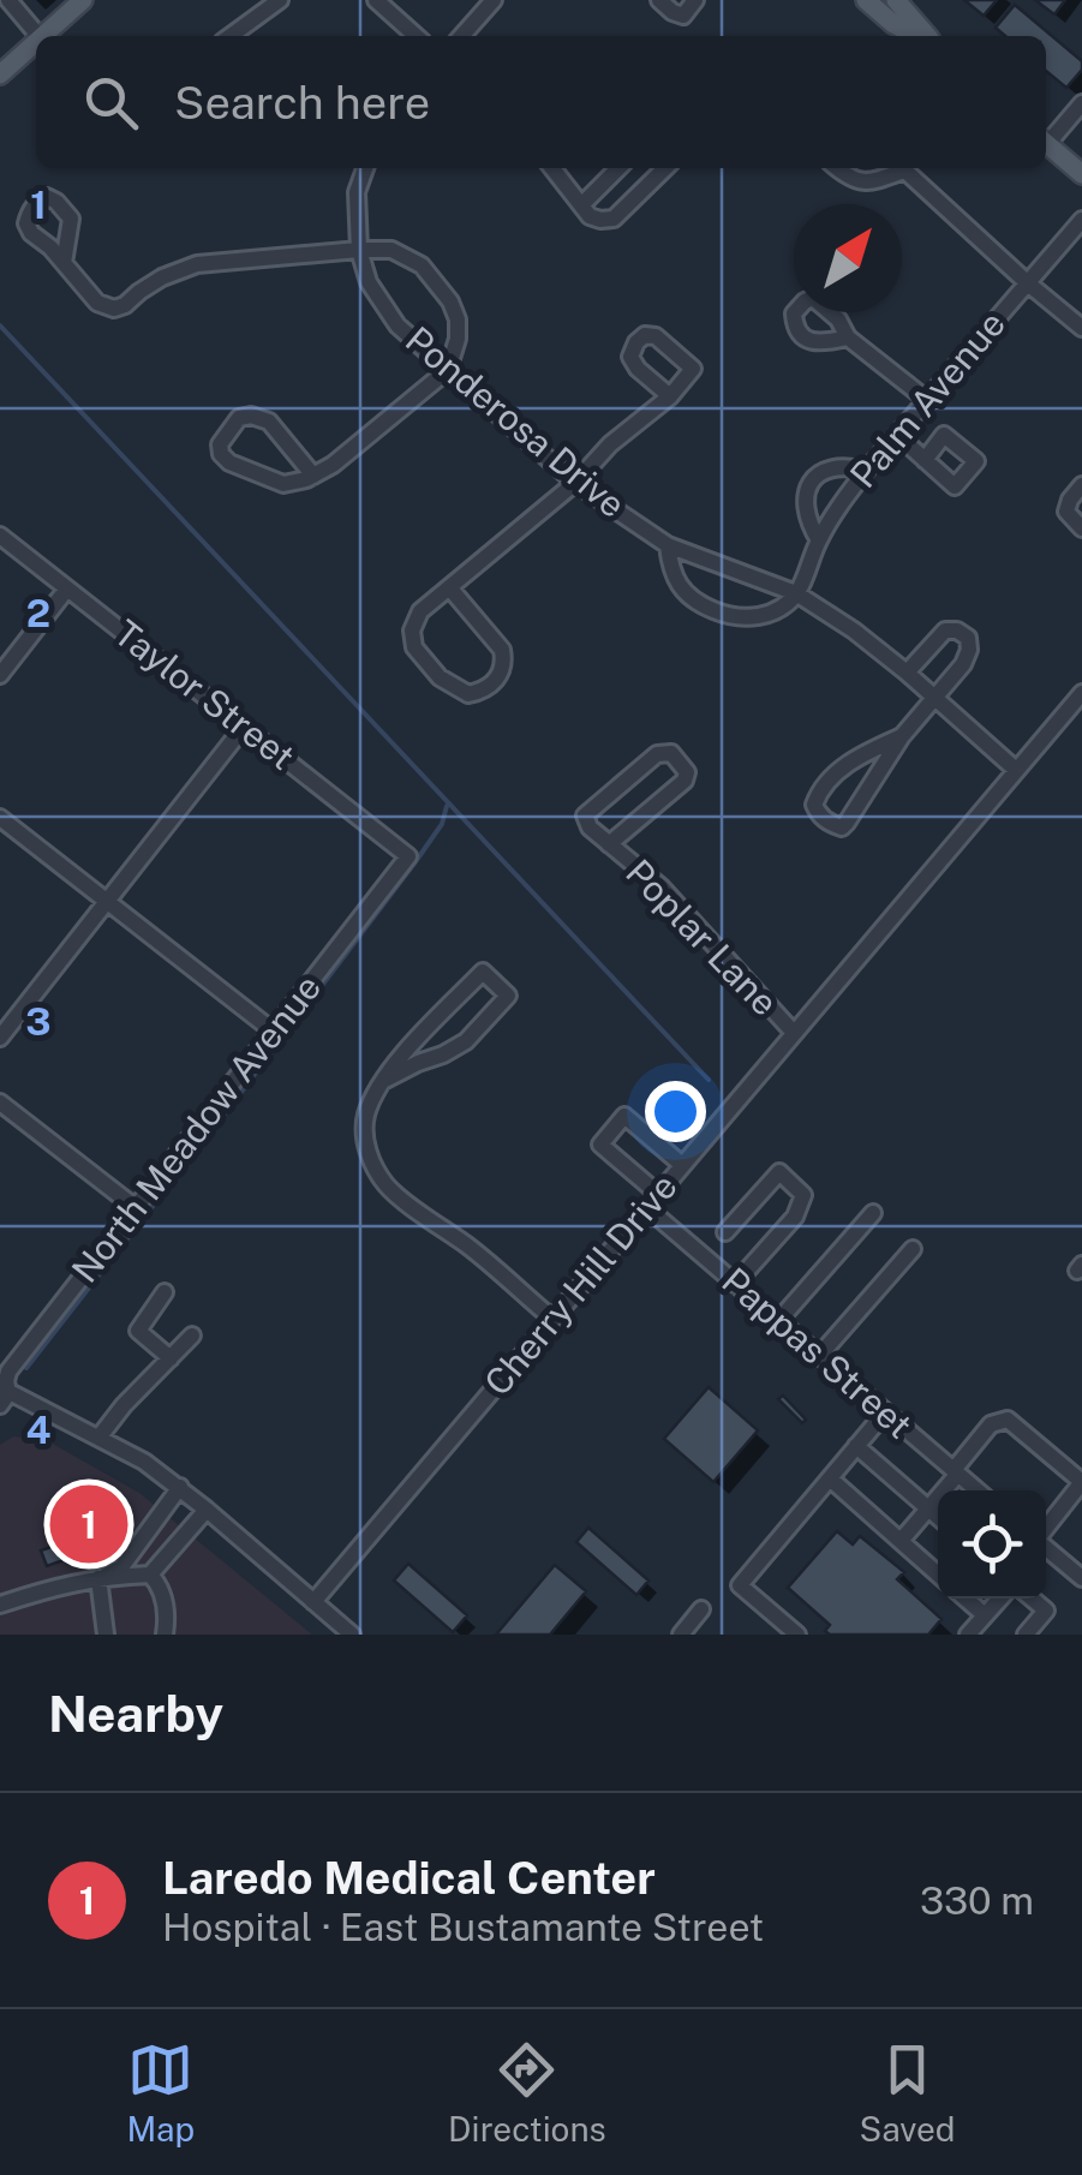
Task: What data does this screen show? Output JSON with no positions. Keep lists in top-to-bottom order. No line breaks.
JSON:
{"streets":{"street":["Palm Avenue","Ponderosa Drive","Taylor Street","Poplar Lane","North Meadow Avenue","Cherry Hill Drive","Pappas Street"]},"crossings":[["Palm Avenue","Ponderosa Drive"],["Ponderosa Drive","Cherry Hill Drive"],["Taylor Street","North Meadow Avenue"],["Poplar Lane","Cherry Hill Drive"],["Cherry Hill Drive","Pappas Street"]],"north":"top right","page":{"search":"Search here","pins":"1","heading":"Nearby","list":[{"mark":"1","name":"Laredo Medical Center","note":"Hospital · East Bustamante Street","value":"330 m"}],"nav":["Map","Directions","Saved"]},"grid":{"rows":["1","2","3","4"]}}
